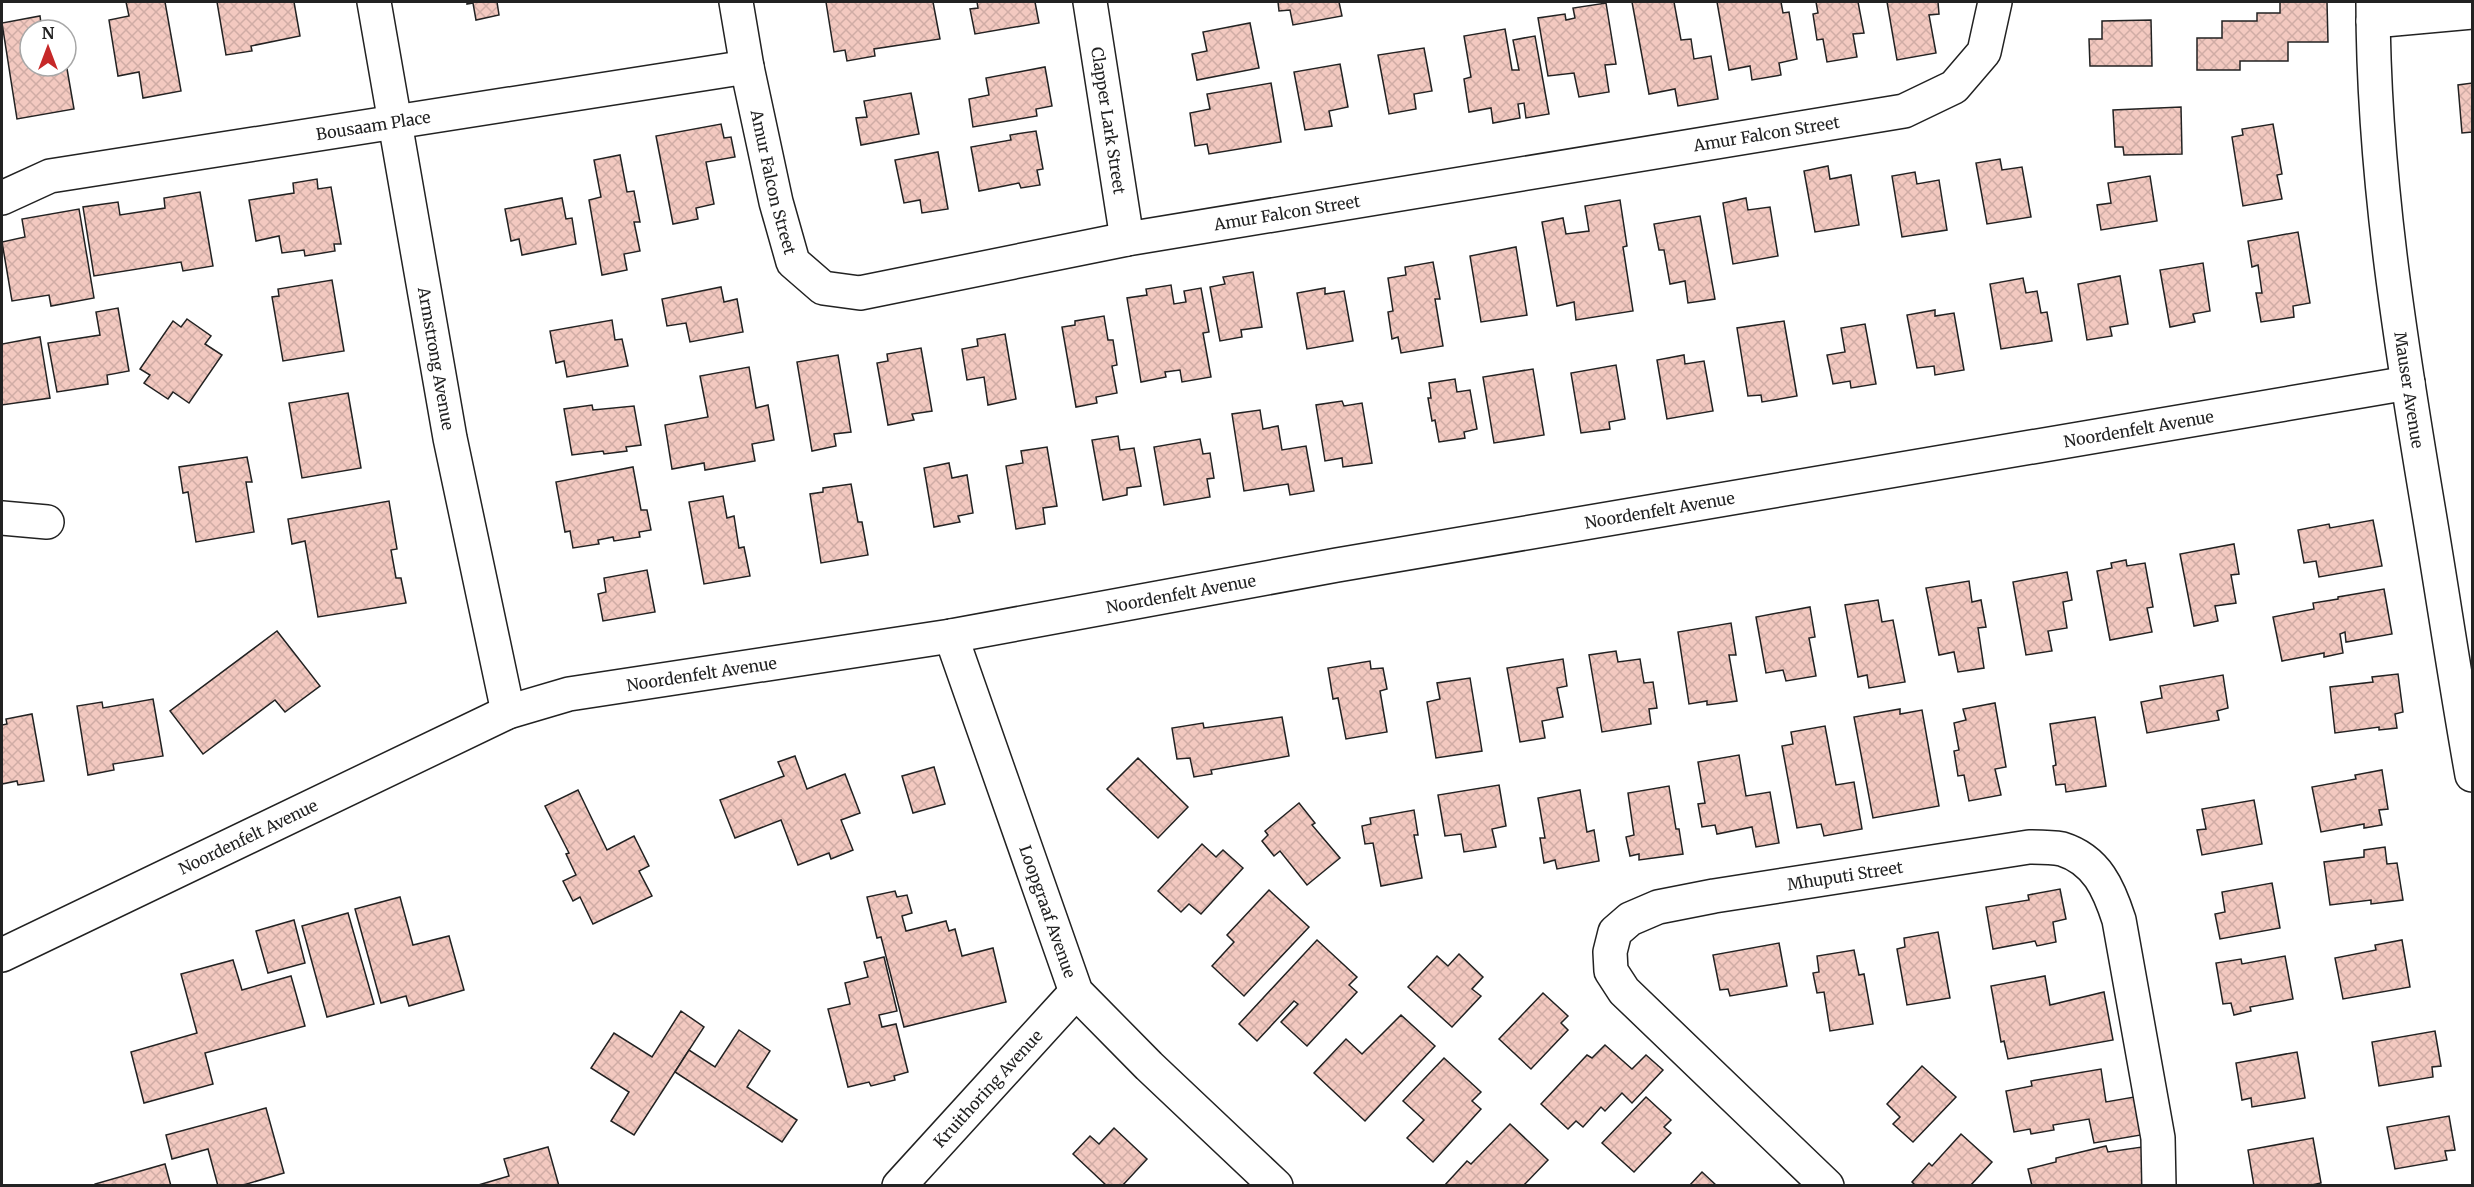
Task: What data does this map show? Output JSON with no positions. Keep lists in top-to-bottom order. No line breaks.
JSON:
{"streets":{"street":["Clapper Lark Street","Bousaam Place","Amur Falcon Street","Armstrong Avenue","Mauser Avenue","Noordenfelt Avenue","Mhuputi Street","Loopgraaf Avenue","Kruithoring Avenue"]},"crossings":[["Clapper Lark Street","Amur Falcon Street"],["Bousaam Place","Amur Falcon Street"],["Bousaam Place","Armstrong Avenue"],["Armstrong Avenue","Noordenfelt Avenue"],["Mauser Avenue","Noordenfelt Avenue"],["Noordenfelt Avenue","Loopgraaf Avenue"],["Loopgraaf Avenue","Kruithoring Avenue"]],"north":"top"}
